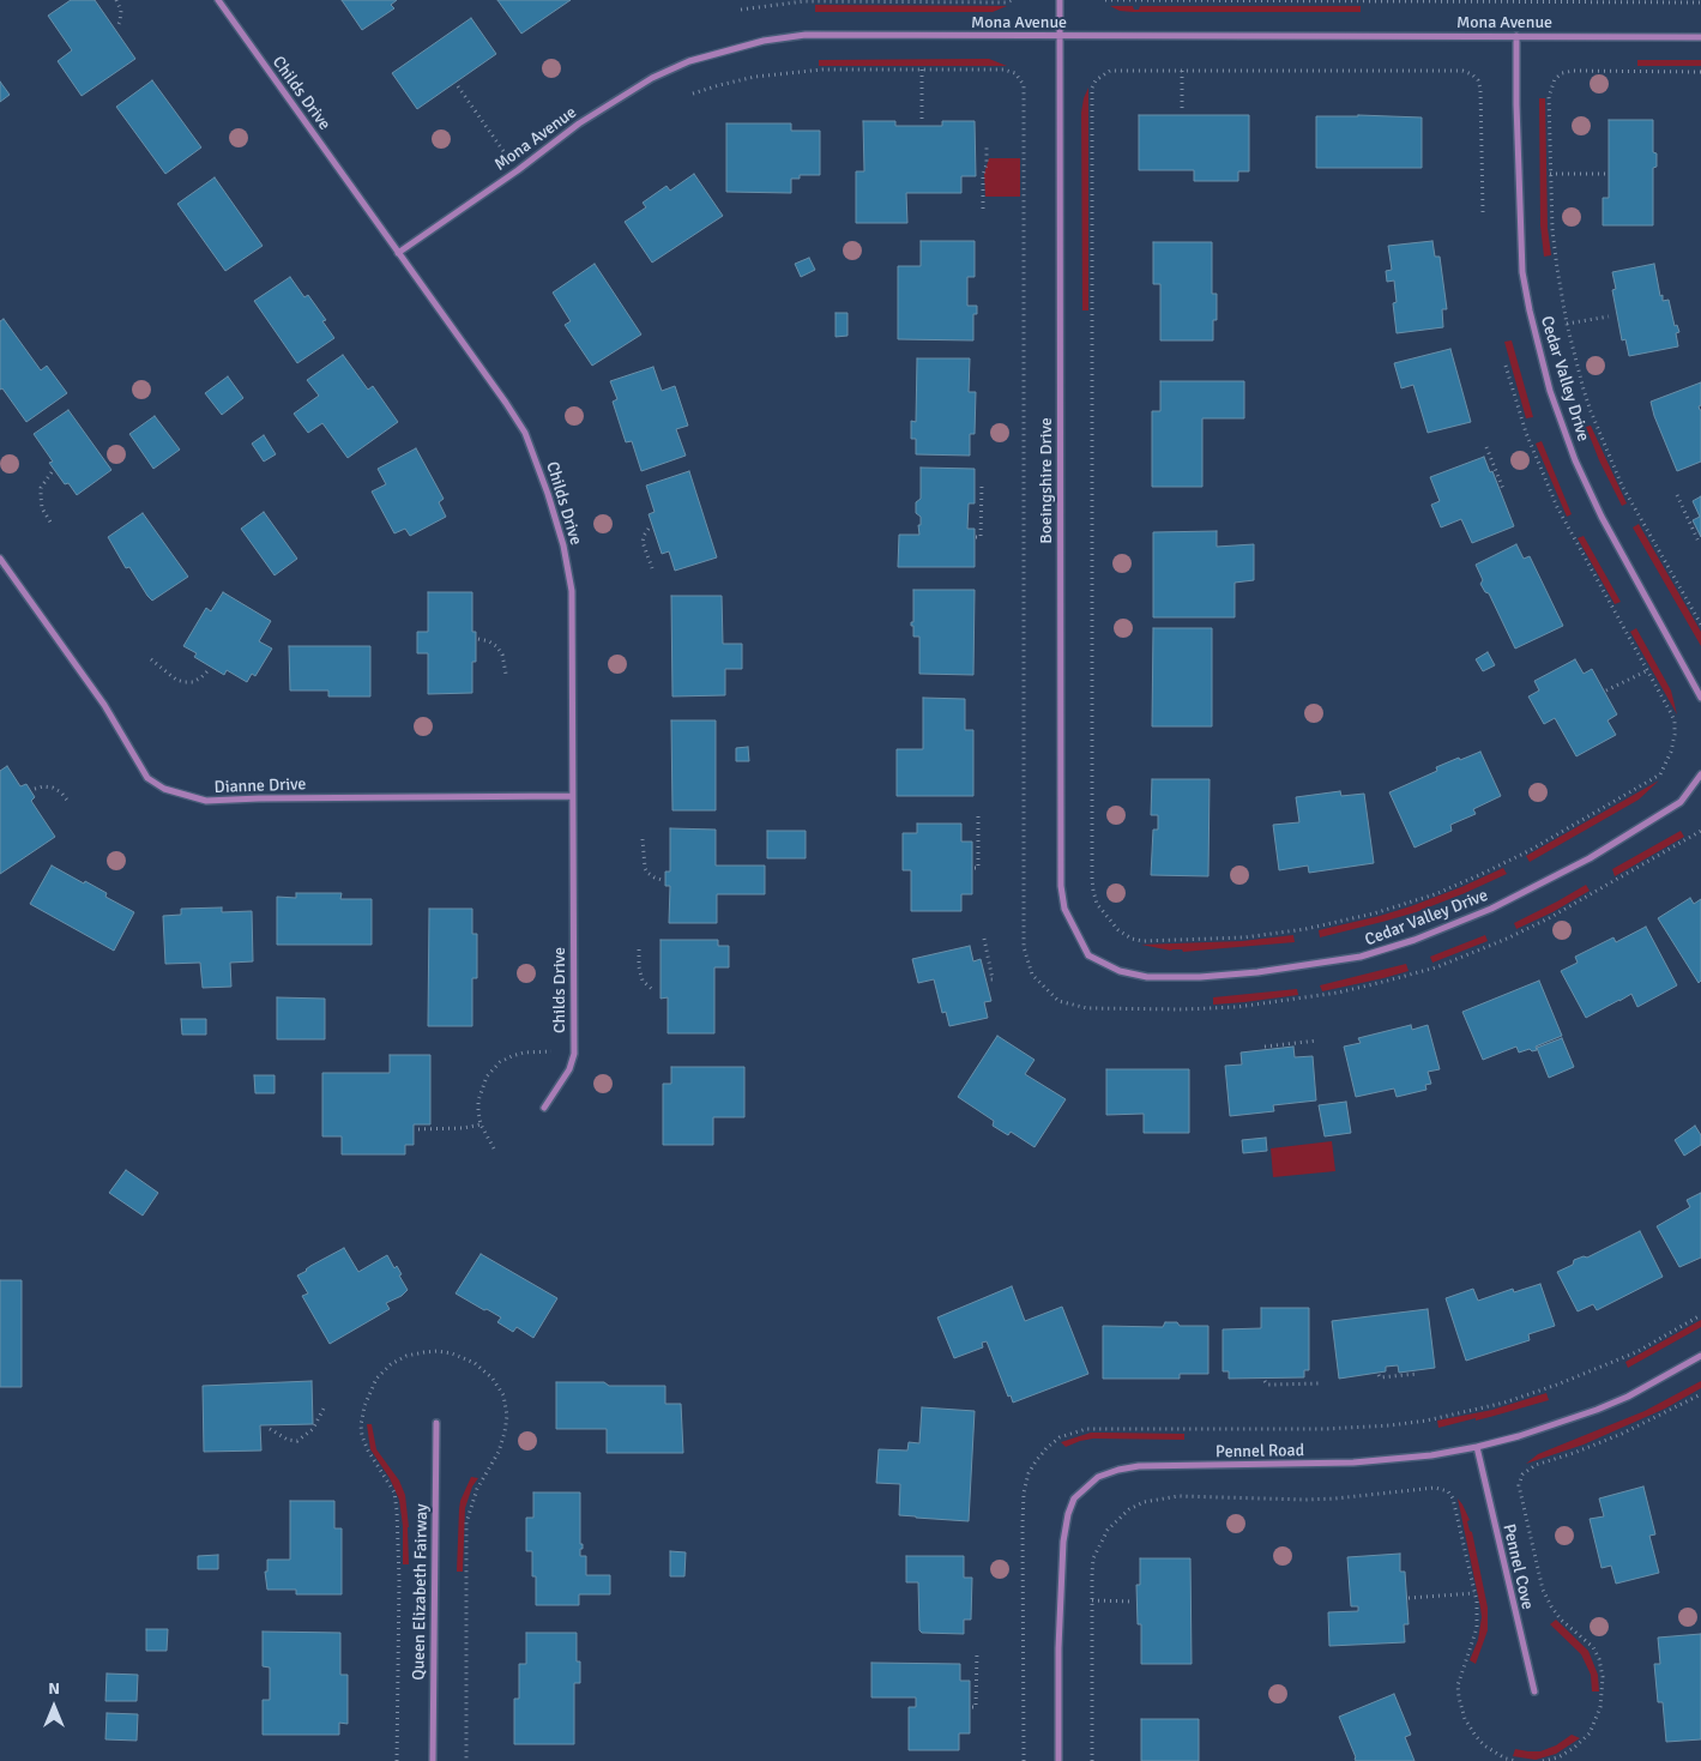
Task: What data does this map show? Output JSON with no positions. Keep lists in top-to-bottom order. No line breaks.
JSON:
{"streets":{"street":["Mona Avenue","Childs Drive","Cedar Valley Drive","Boeingshire Drive","Dianne Drive","Pennel Road","Pennel Cove","Queen Elizabeth Fairway"]},"crossings":[["Mona Avenue","Childs Drive"],["Mona Avenue","Cedar Valley Drive"],["Mona Avenue","Boeingshire Drive"],["Childs Drive","Dianne Drive"],["Cedar Valley Drive","Boeingshire Drive"],["Pennel Road","Pennel Cove"]],"north":"top"}
